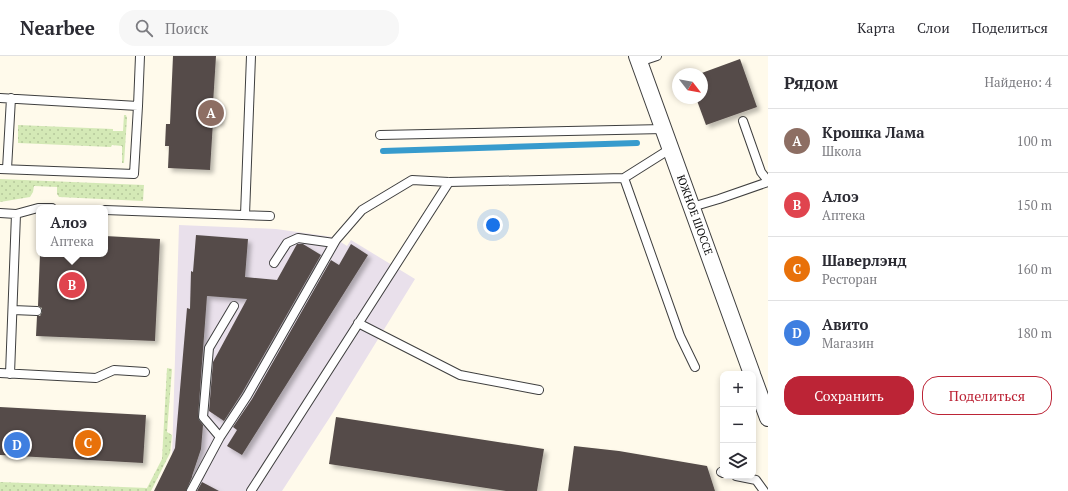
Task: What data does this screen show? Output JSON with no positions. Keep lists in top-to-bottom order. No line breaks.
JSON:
{"streets":{"street":["ЮЖНОЕ ШОССЕ"]},"north":"bottom right","page":{"header":"Nearbee","search":"Поиск","nav":["Карта","Слои","Поделиться"],"heading":["Рядом","Найдено: 4"],"pins":["A","B","C","D"],"list":[{"mark":"A","name":"Крошка Лама","note":"Школа","value":"100 m"},{"mark":"B","name":"Алоэ","note":"Аптека","value":"150 m"},{"mark":"C","name":"Шаверлэнд","note":"Ресторан","value":"160 m"},{"mark":"D","name":"Авито","note":"Магазин","value":"180 m"}],"popup":["Алоэ","Аптека"],"buttons":["Сохранить","Поделиться"],"map_buttons":["+","−"]}}
